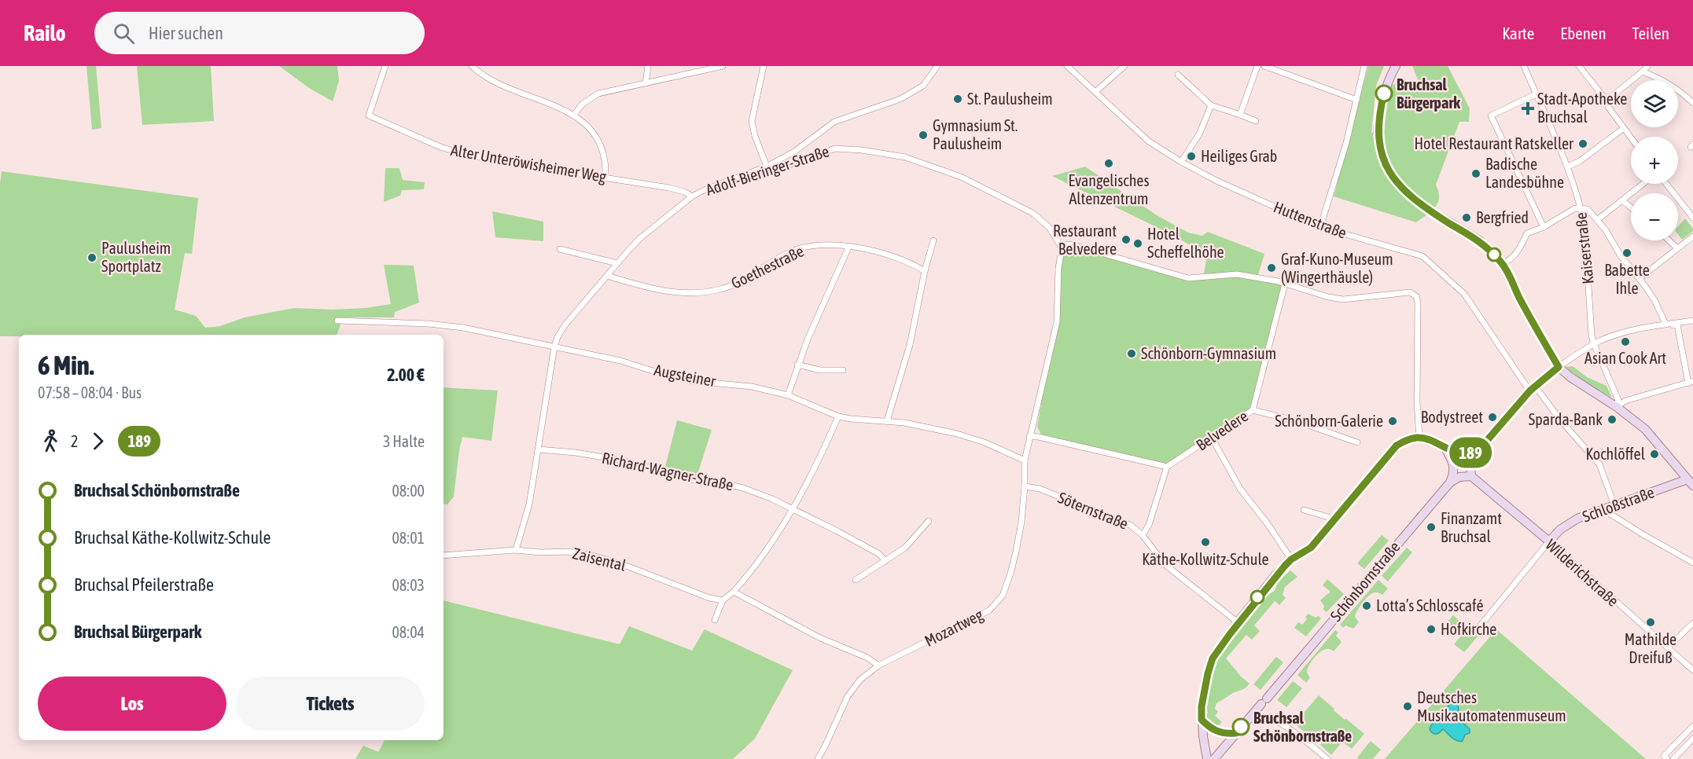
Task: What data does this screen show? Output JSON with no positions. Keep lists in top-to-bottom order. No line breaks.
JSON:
{"streets":{"main road":["Schloßstraße","Wilderichstraße","Schönbornstraße"],"street":["Alter Unteröwisheimer Weg","Adolf-Bieringer-Straße","Huttenstraße","Kaiserstraße","Goethestraße","Augsteiner","Belvedere","Richard-Wagner-Straße","Söternstraße","Zaisental","Mozartweg"]},"crossings":[["Alter Unteröwisheimer Weg","Adolf-Bieringer-Straße"],["Adolf-Bieringer-Straße","Goethestraße"],["Adolf-Bieringer-Straße","Augsteiner"],["Adolf-Bieringer-Straße","Richard-Wagner-Straße"],["Adolf-Bieringer-Straße","Zaisental"],["Adolf-Bieringer-Straße","Mozartweg"],["Huttenstraße","Schloßstraße"],["Augsteiner","Mozartweg"],["Schloßstraße","Wilderichstraße"],["Söternstraße","Mozartweg"]],"places":{"other":["Bruchsal Bürgerpark","St. Paulusheim","Gymnasium St. Paulusheim","Hotel Restaurant Ratskeller","Heiliges Grab","Evangelisches Altenzentrum","Badische Landesbühne","Bergfried","Restaurant Belvedere","Hotel Scheffelhöhe","Babette Ihle","Paulusheim Sportplatz","Graf-Kuno-Museum (Wingerthäusle)","Asian Cook Art","Schönborn-Gymnasium","Bodystreet","Sparda-Bank","Schönborn-Galerie","Kochlöffel","Finanzamt Bruchsal","Käthe-Kollwitz-Schule","Lotta’s Schlosscafé","Mathilde Dreifuß","Hofkirche","Deutsches Musikautomatenmuseum","Bruchsal Schönbornstraße"],"health":["Stadt-Apotheke Bruchsal"]},"lines":["bus line 189"],"page":{"header":"Railo","search":"Hier suchen","nav":["Karte","Ebenen","Teilen"],"on_map":"189","map_buttons":["+","−"],"heading":["6 Min.","07:58 – 08:04 · Bus","2.00 €"],"legs":["2","189","3 Halte"],"list":[{"name":"Bruchsal Schönbornstraße","value":"08:00"},{"name":"Bruchsal Käthe-Kollwitz-Schule","value":"08:01"},{"name":"Bruchsal Pfeilerstraße","value":"08:03"},{"name":"Bruchsal Bürgerpark","value":"08:04"}],"buttons":["Los","Tickets"]}}
